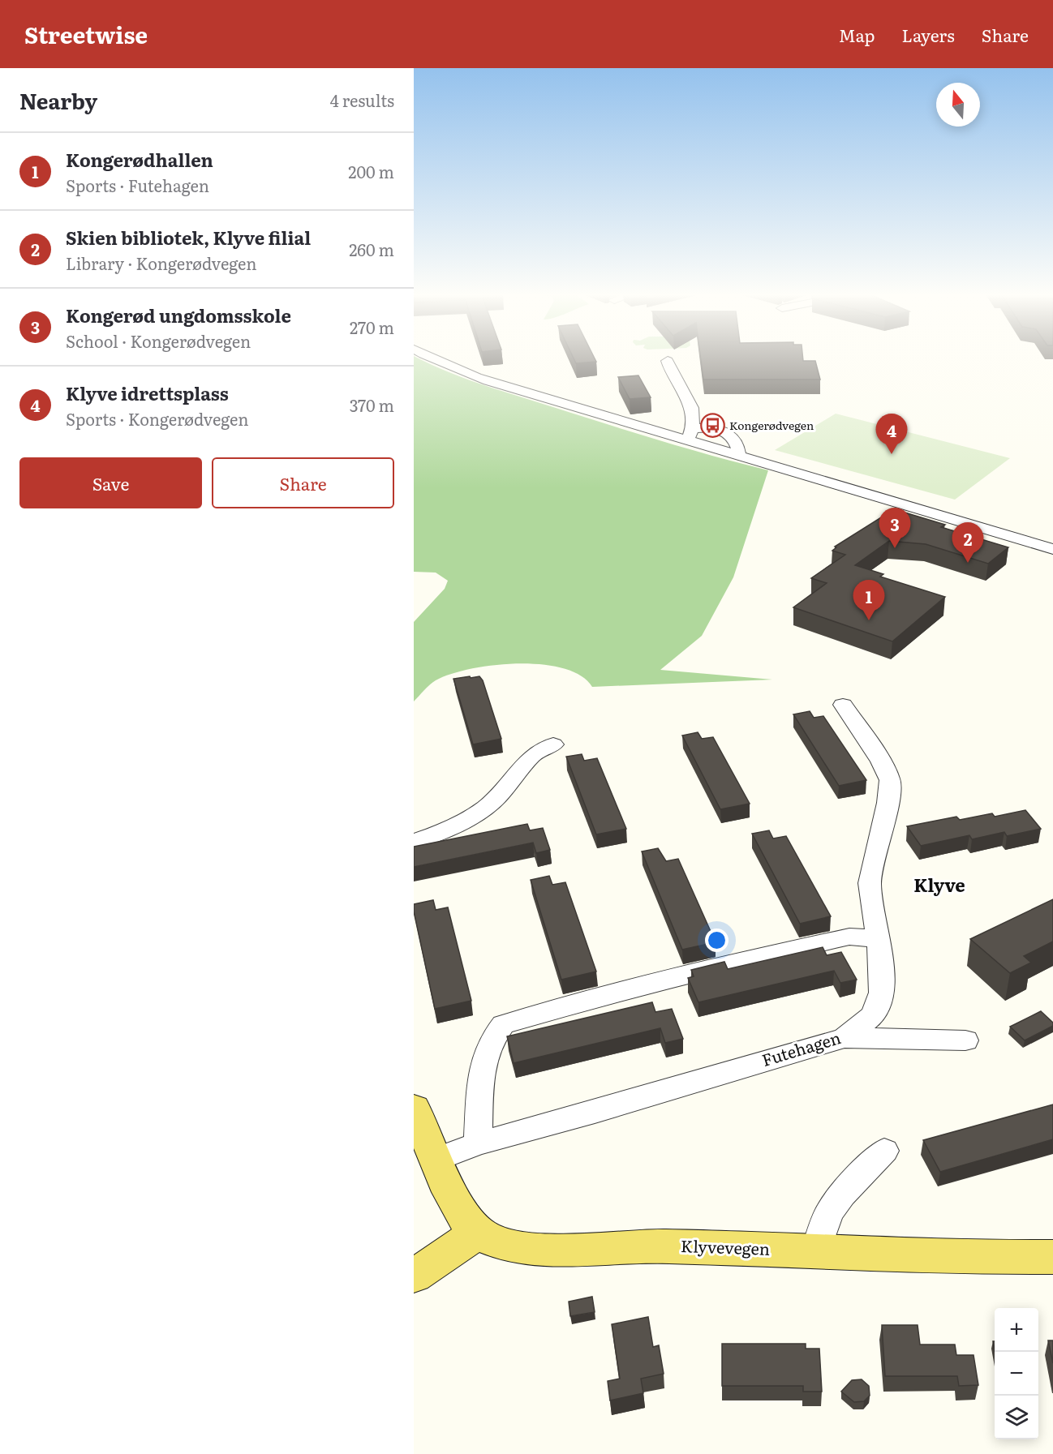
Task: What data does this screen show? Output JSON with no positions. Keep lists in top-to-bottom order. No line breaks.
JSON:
{"streets":{"main road":["Klyvevegen"],"street":["Futehagen"]},"districts":["Klyve"],"places":{"bus stop":["Kongerødvegen"]},"north":"top","page":{"header":"Streetwise","nav":["Map","Layers","Share"],"heading":["Nearby","4 results"],"list":[{"mark":"1","name":"Kongerødhallen","note":"Sports · Futehagen","value":"200 m"},{"mark":"2","name":"Skien bibliotek, Klyve filial","note":"Library · Kongerødvegen","value":"260 m"},{"mark":"3","name":"Kongerød ungdomsskole","note":"School · Kongerødvegen","value":"270 m"},{"mark":"4","name":"Klyve idrettsplass","note":"Sports · Kongerødvegen","value":"370 m"}],"pins":["4","3","2","1"],"buttons":["Save","Share"],"map_buttons":["+","−"]}}
